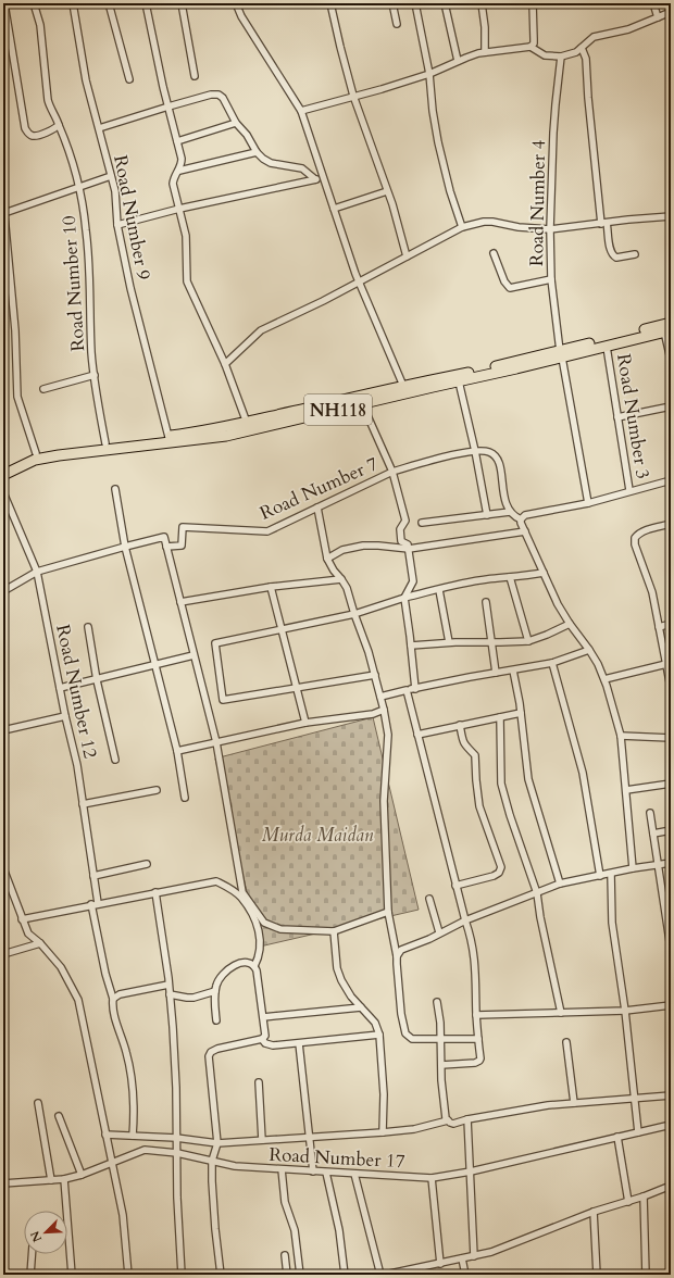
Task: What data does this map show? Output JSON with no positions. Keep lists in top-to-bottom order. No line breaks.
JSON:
{"streets":{"highway":["NH118"],"street":["Road Number 4","Road Number 9","Road Number 10","Road Number 3","Road Number 7","Road Number 12","Road Number 17"]},"crossings":[["Road Number 4","NH118"],["Road Number 9","NH118"],["Road Number 10","NH118"],["NH118","Road Number 3"],["NH118","Road Number 7"]],"parks":["Murda Maidan"],"north":"bottom left"}
